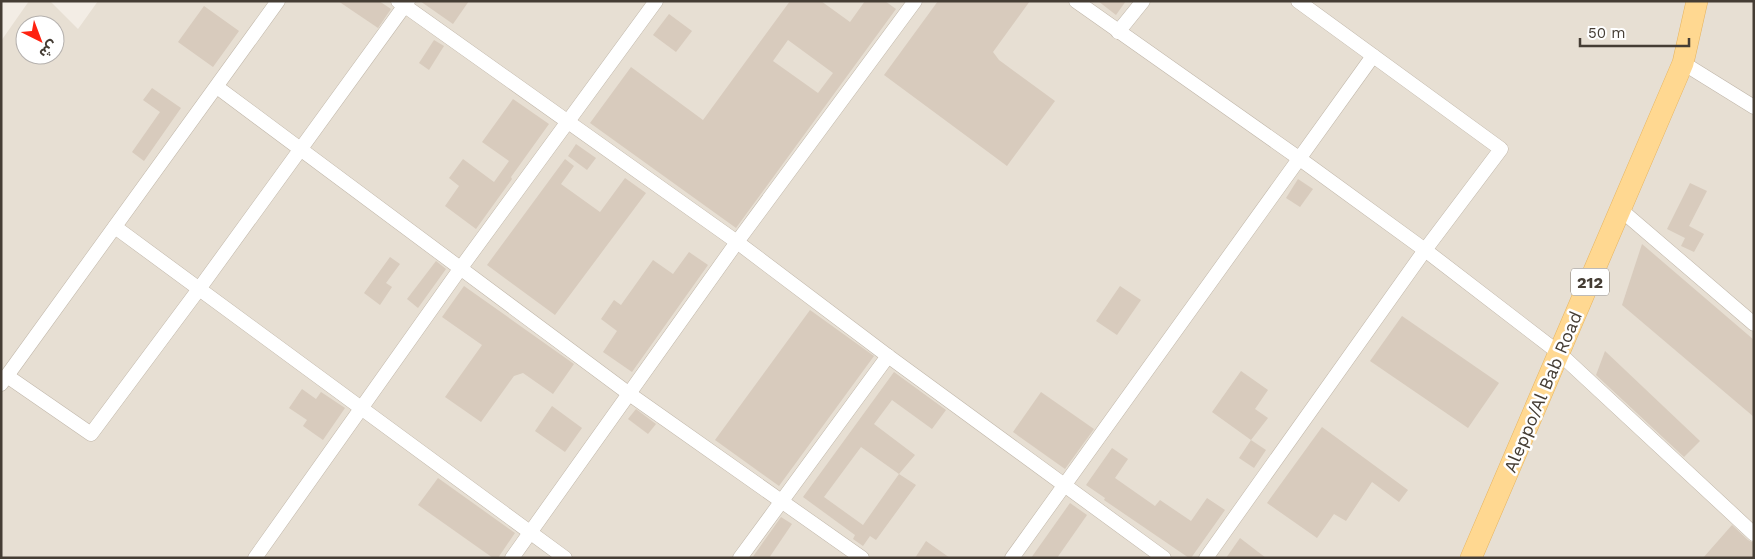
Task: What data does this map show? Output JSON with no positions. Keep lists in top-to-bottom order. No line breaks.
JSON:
{"streets":{"main road":["212","Aleppo/Al Bab Road"]},"scale_bar":"50 m","north":"bottom right"}
